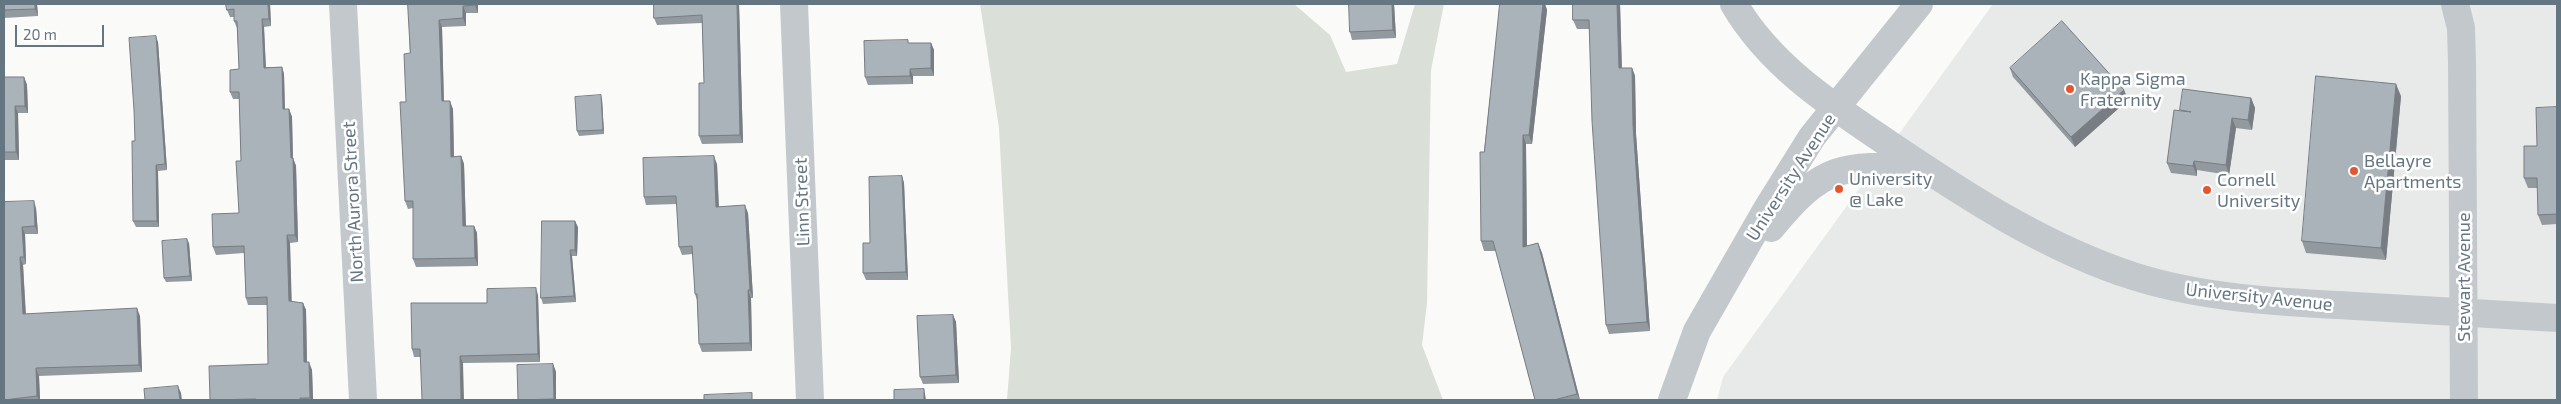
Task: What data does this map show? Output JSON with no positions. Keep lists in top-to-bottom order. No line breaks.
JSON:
{"streets":{"street":["University Avenue","North Aurora Street","Linn Street","Stewart Avenue"]},"crossings":[["University Avenue","Stewart Avenue"]],"places":["Kappa Sigma Fraternity","Bellayre Apartments","University @ Lake","Cornell University"],"scale_bar":"20 m"}
